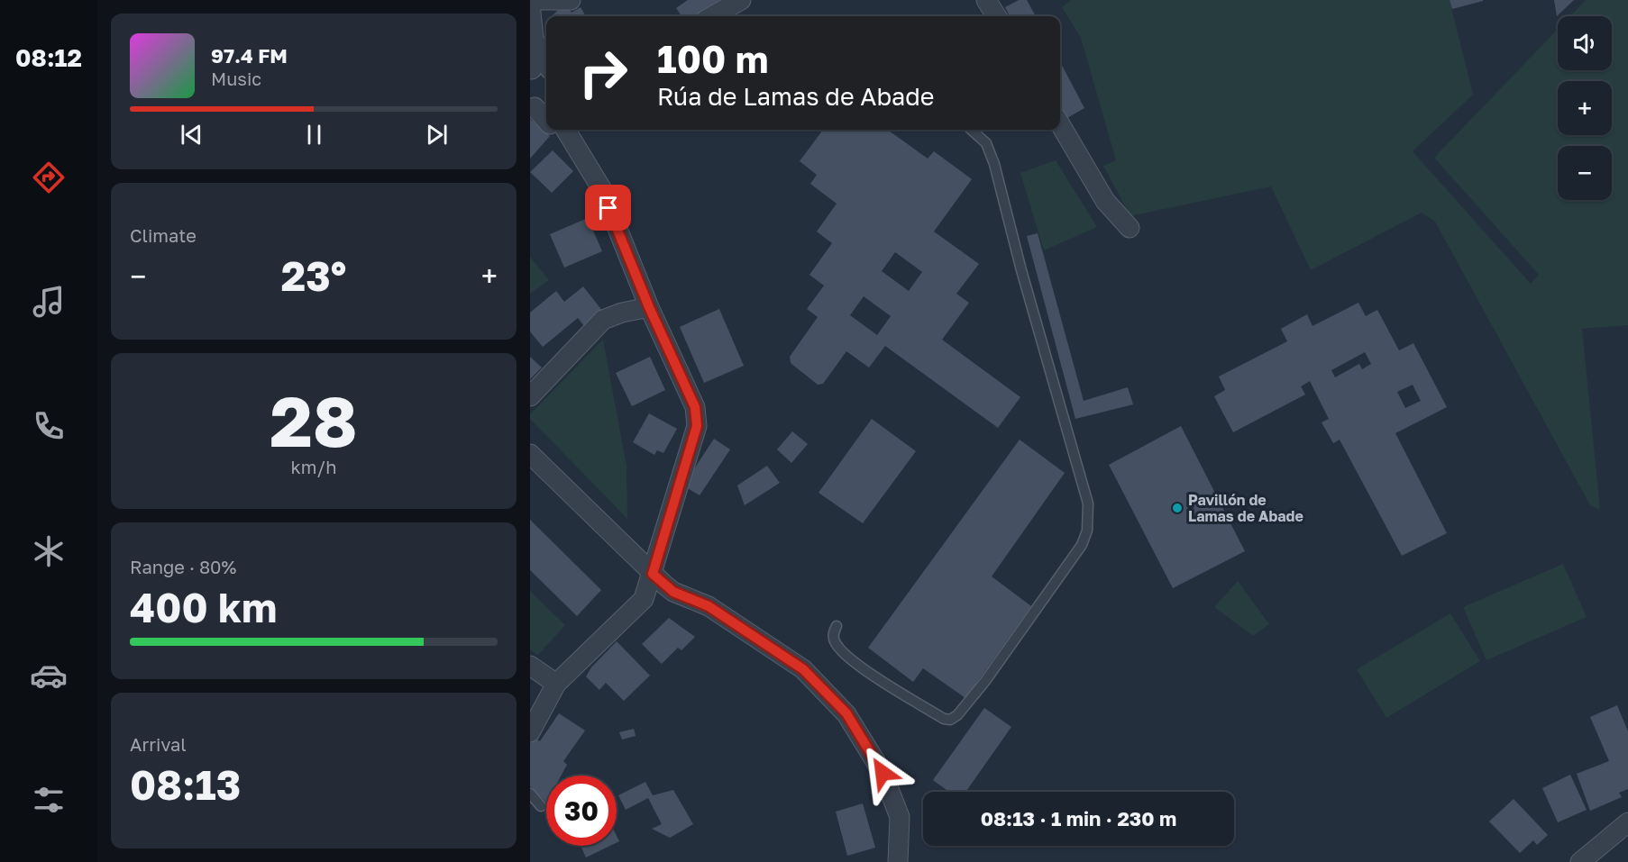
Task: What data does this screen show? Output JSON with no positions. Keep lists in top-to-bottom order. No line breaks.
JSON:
{"places":["Pavillón de Lamas de Abade"],"page":{"tabs":"08:12","map_buttons":["+","−"],"turn":["100 m","Rúa de Lamas de Abade"],"song":["97.4 FM","Music"],"tile":["Climate",["28","km/h"],["Range · 80%","400 km"],["Arrival","08:13"]],"heat":["−","23°","+"],"limit":"30","trip":"08:13 · 1 min · 230 m"}}
